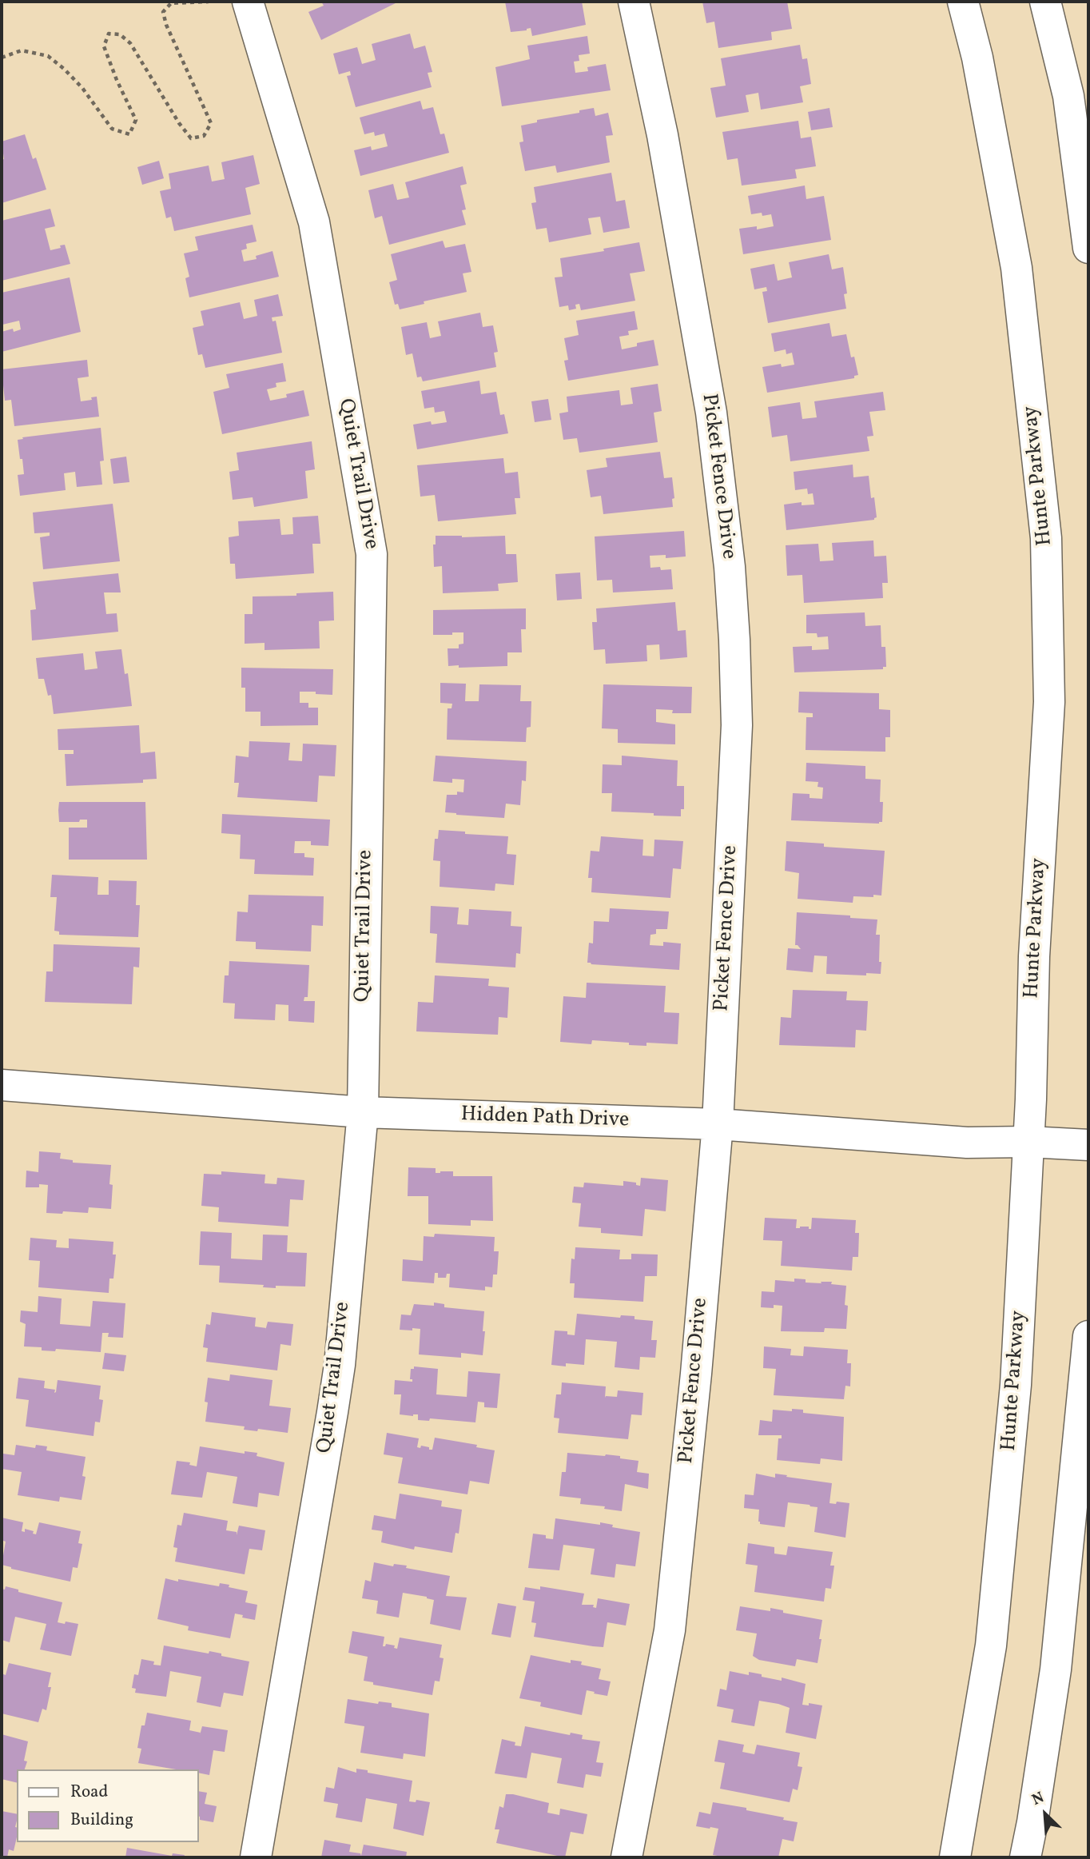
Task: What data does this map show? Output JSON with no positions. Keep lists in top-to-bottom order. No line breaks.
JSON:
{"streets":{"street":["Quiet Trail Drive","Hunte Parkway","Picket Fence Drive","Hidden Path Drive"]},"crossings":[["Quiet Trail Drive","Hidden Path Drive"],["Hunte Parkway","Hidden Path Drive"],["Picket Fence Drive","Hidden Path Drive"]],"legend":["Road","Building"],"north":"top left"}
